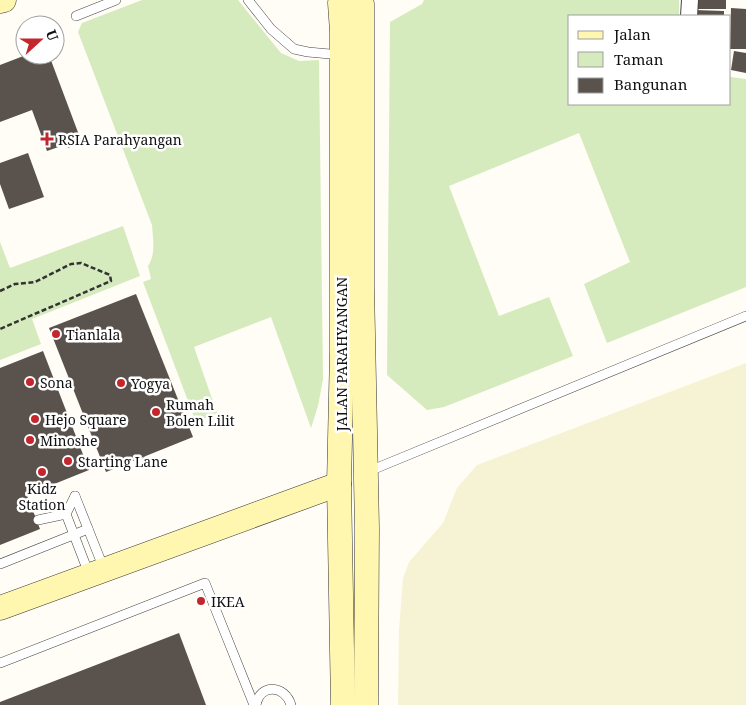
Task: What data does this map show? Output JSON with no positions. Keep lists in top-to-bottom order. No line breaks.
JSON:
{"streets":{"main road":["JALAN PARAHYANGAN"]},"places":{"health":["RSIA Parahyangan"],"other":["Tianlala","Sona","Yogya","Rumah Bolen Lilit","Hejo Square","Minoshe","Starting Lane","Kidz Station","IKEA"]},"legend":["Jalan","Taman","Bangunan"],"north":"right"}
